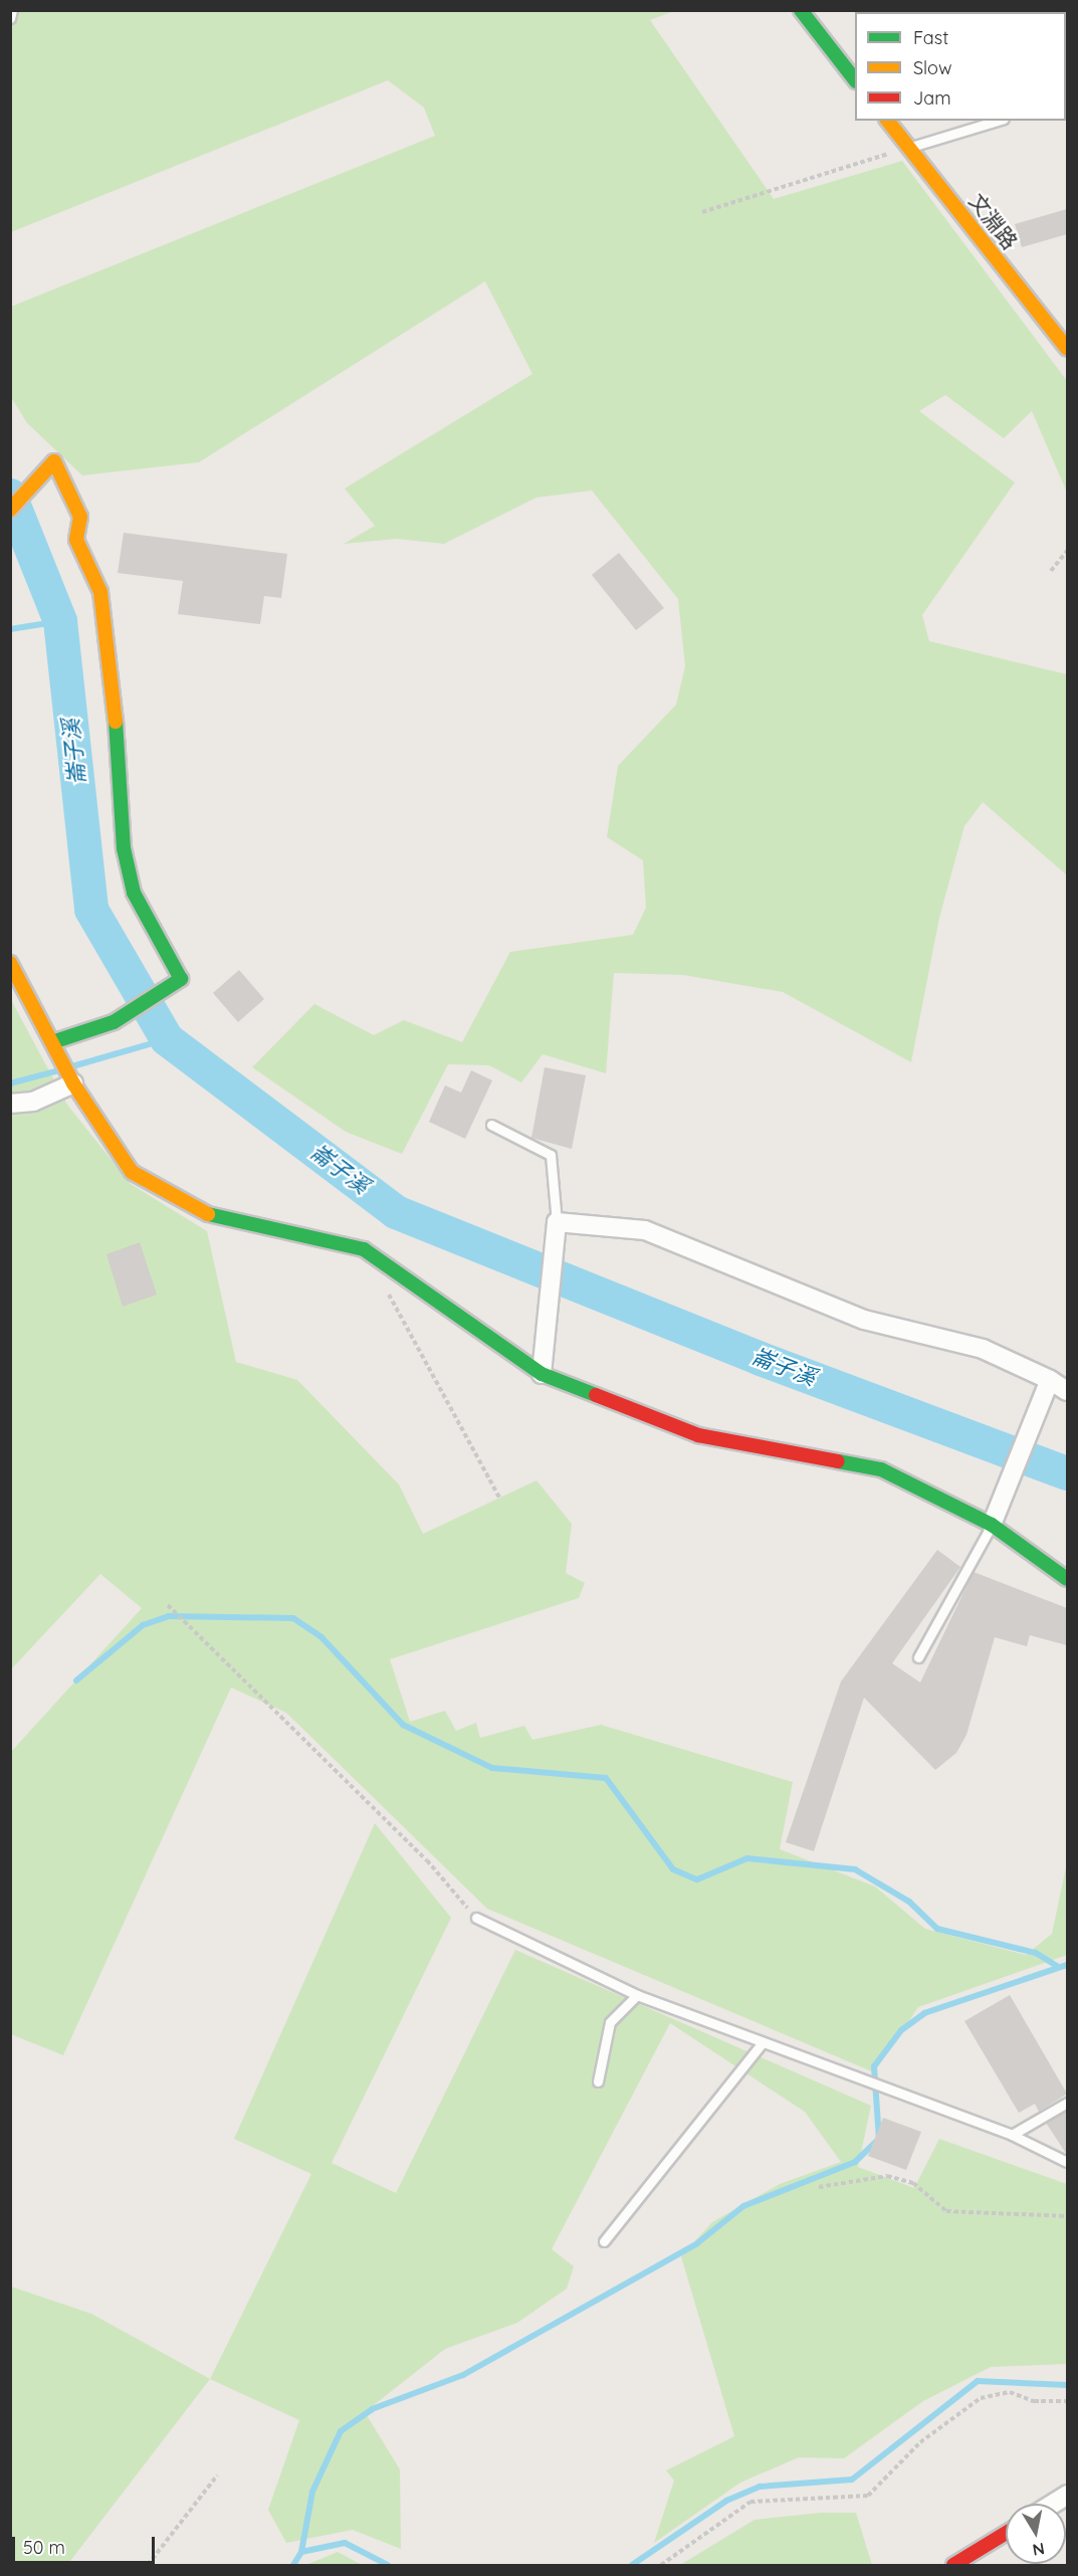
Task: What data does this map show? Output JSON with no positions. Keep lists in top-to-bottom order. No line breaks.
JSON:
{"streets":{"street":["文淵路"]},"water":["崙子溪"],"legend":["Fast","Slow","Jam"],"scale_bar":"50 m","north":"bottom"}
